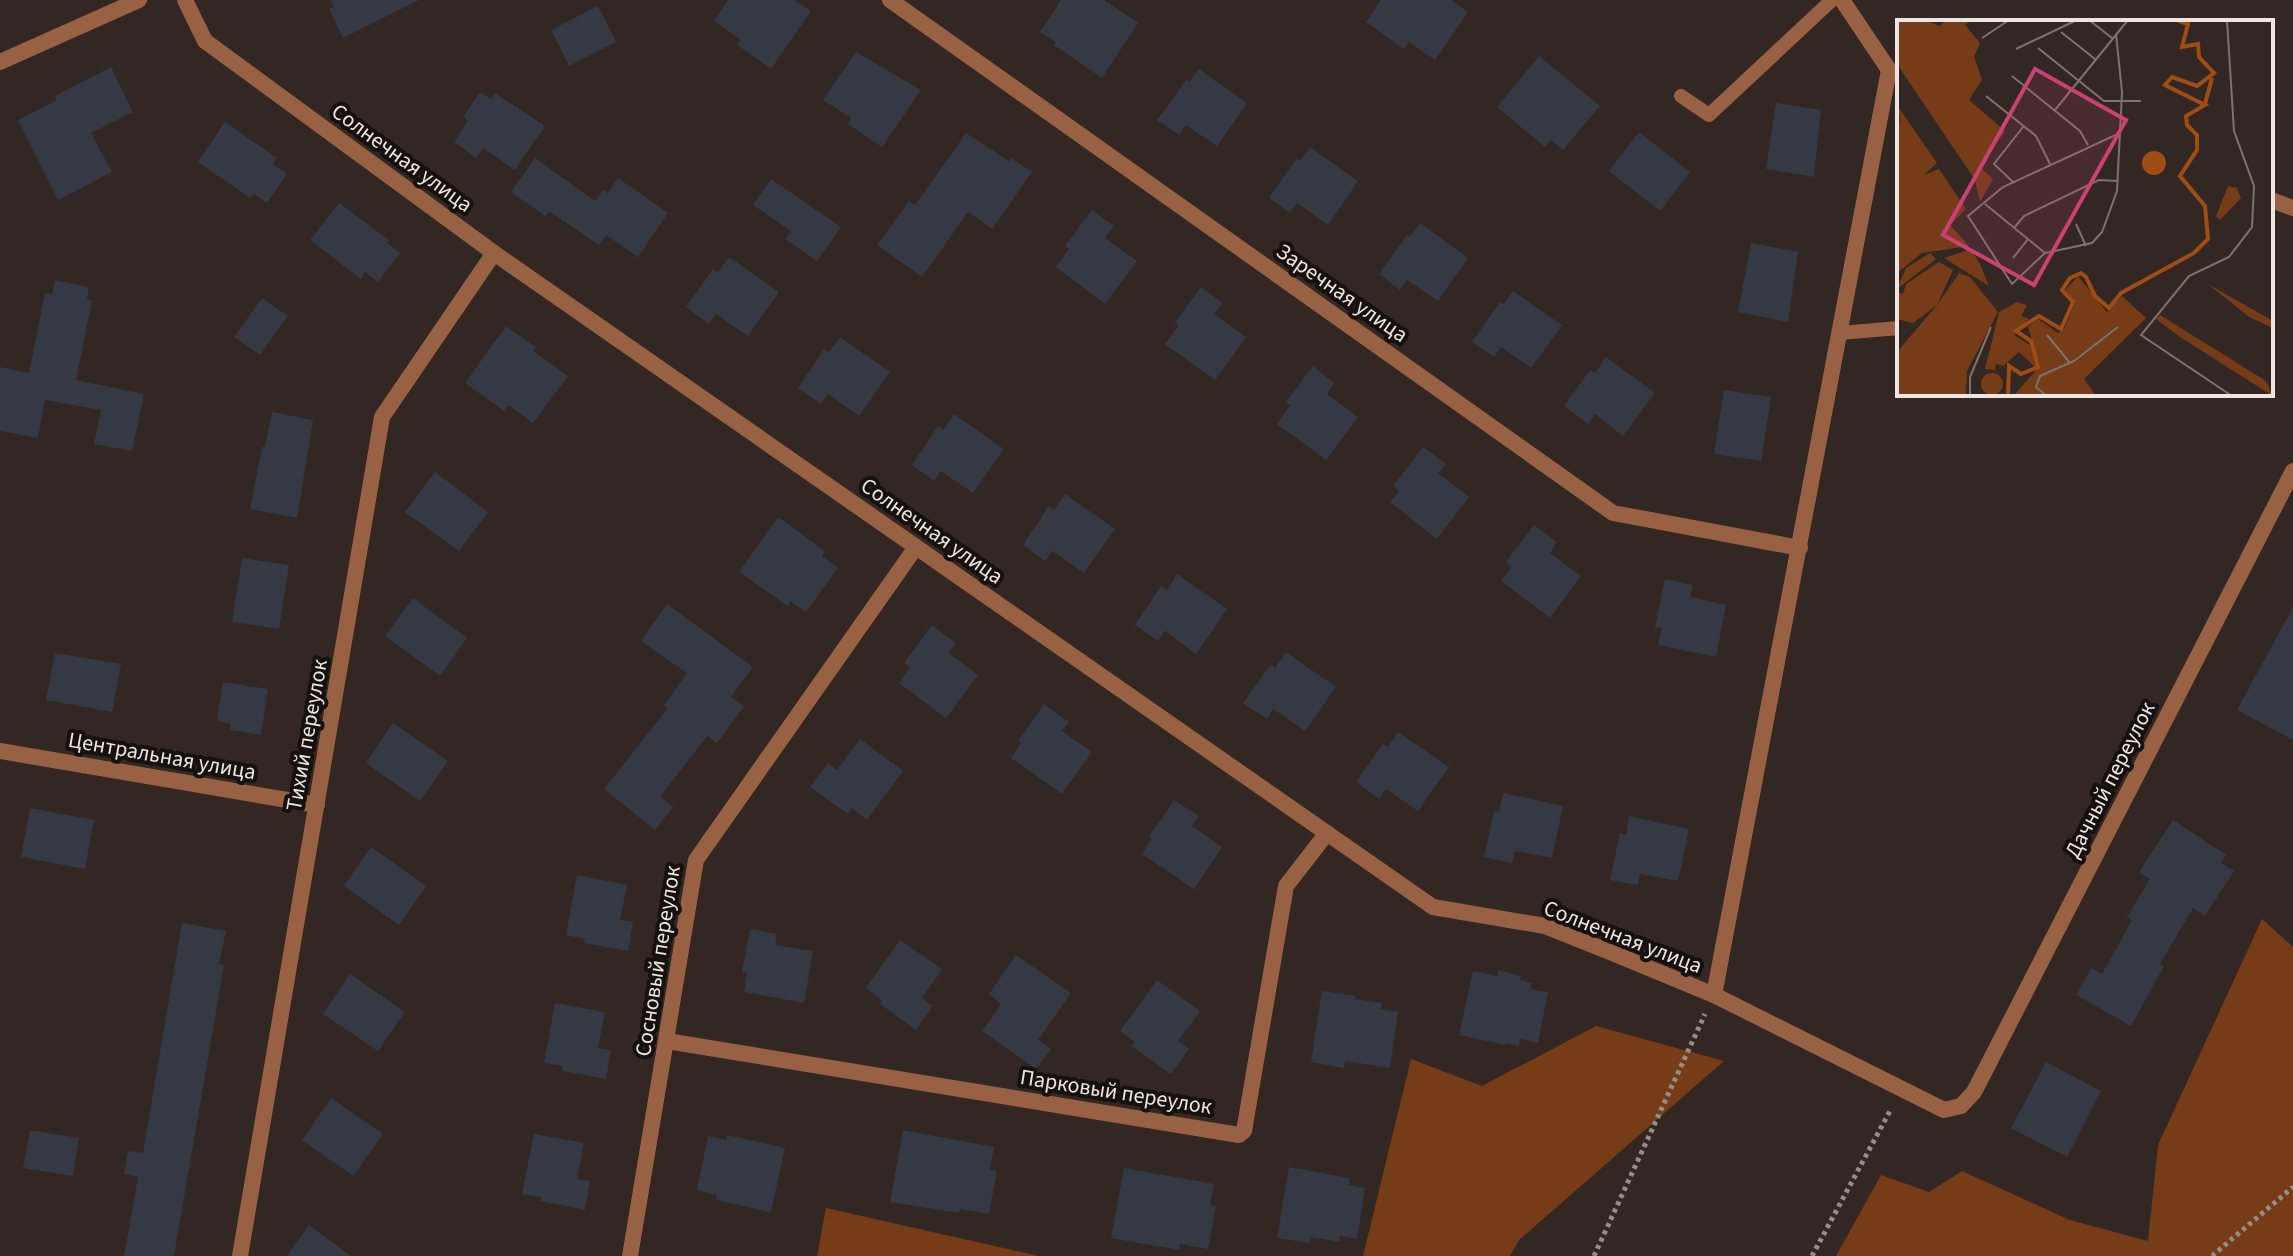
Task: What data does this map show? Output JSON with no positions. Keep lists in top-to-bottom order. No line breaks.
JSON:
{"streets":{"street":["Солнечная улица","Заречная улица","Тихий переулок","Центральная улица","Дачный переулок","Сосновый переулок","Парковый переулок"]},"crossings":[["Солнечная улица","Тихий переулок"],["Солнечная улица","Дачный переулок"],["Солнечная улица","Сосновый переулок"],["Солнечная улица","Парковый переулок"],["Тихий переулок","Центральная улица"],["Сосновый переулок","Парковый переулок"]]}
